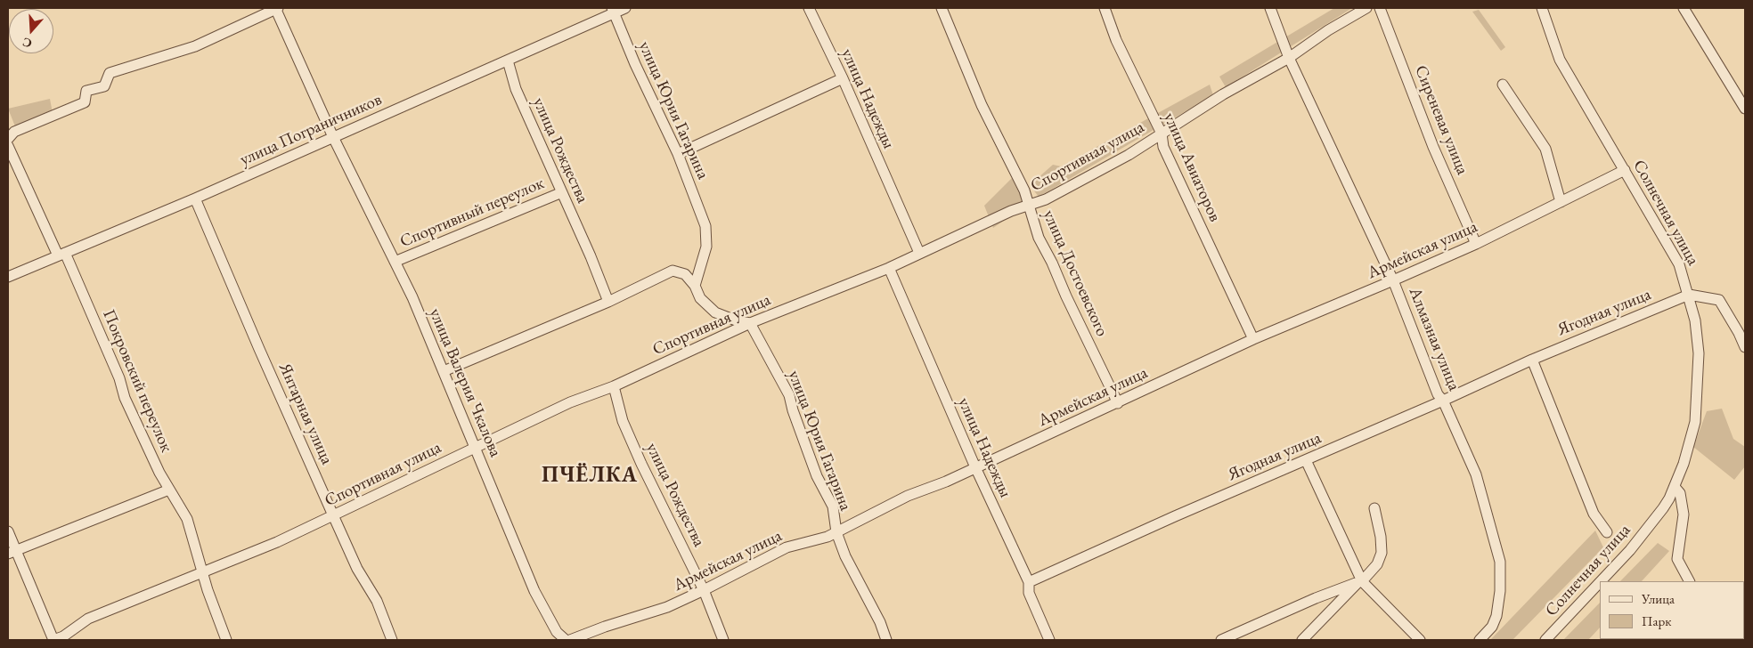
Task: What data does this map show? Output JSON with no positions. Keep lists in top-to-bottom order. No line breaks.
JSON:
{"streets":{"street":["улица Надежды","улица Юрия Гагарина","Сиреневая улица","улица Пограничников","улица Рождества","Спортивная улица","улица Авиаторов","Спортивный переулок","Солнечная улица","Армейская улица","улица Достоевского","Ягодная улица","Алмазная улица","Покровский переулок","улица Валерия Чкалова","Янтарная улица"]},"crossings":[["улица Надежды","Спортивная улица"],["улица Надежды","Армейская улица"],["улица Надежды","Ягодная улица"],["улица Юрия Гагарина","улица Пограничников"],["улица Юрия Гагарина","Спортивная улица"],["улица Юрия Гагарина","Армейская улица"],["Сиреневая улица","Армейская улица"],["улица Пограничников","улица Рождества"],["улица Пограничников","Покровский переулок"],["улица Пограничников","улица Валерия Чкалова"],["улица Пограничников","Янтарная улица"],["улица Рождества","Спортивная улица"],["улица Рождества","Спортивный переулок"],["улица Рождества","Армейская улица"],["Спортивная улица","улица Авиаторов"],["Спортивная улица","улица Достоевского"],["Спортивная улица","Алмазная улица"],["Спортивная улица","Покровский переулок"],["Спортивная улица","улица Валерия Чкалова"],["Спортивная улица","Янтарная улица"],["улица Авиаторов","Армейская улица"],["Спортивный переулок","улица Валерия Чкалова"],["Солнечная улица","Армейская улица"],["Солнечная улица","Ягодная улица"],["Армейская улица","улица Достоевского"],["Армейская улица","Алмазная улица"],["Ягодная улица","Алмазная улица"]],"districts":["ПЧЁЛКА"],"legend":["Улица","Парк"],"north":"bottom"}
